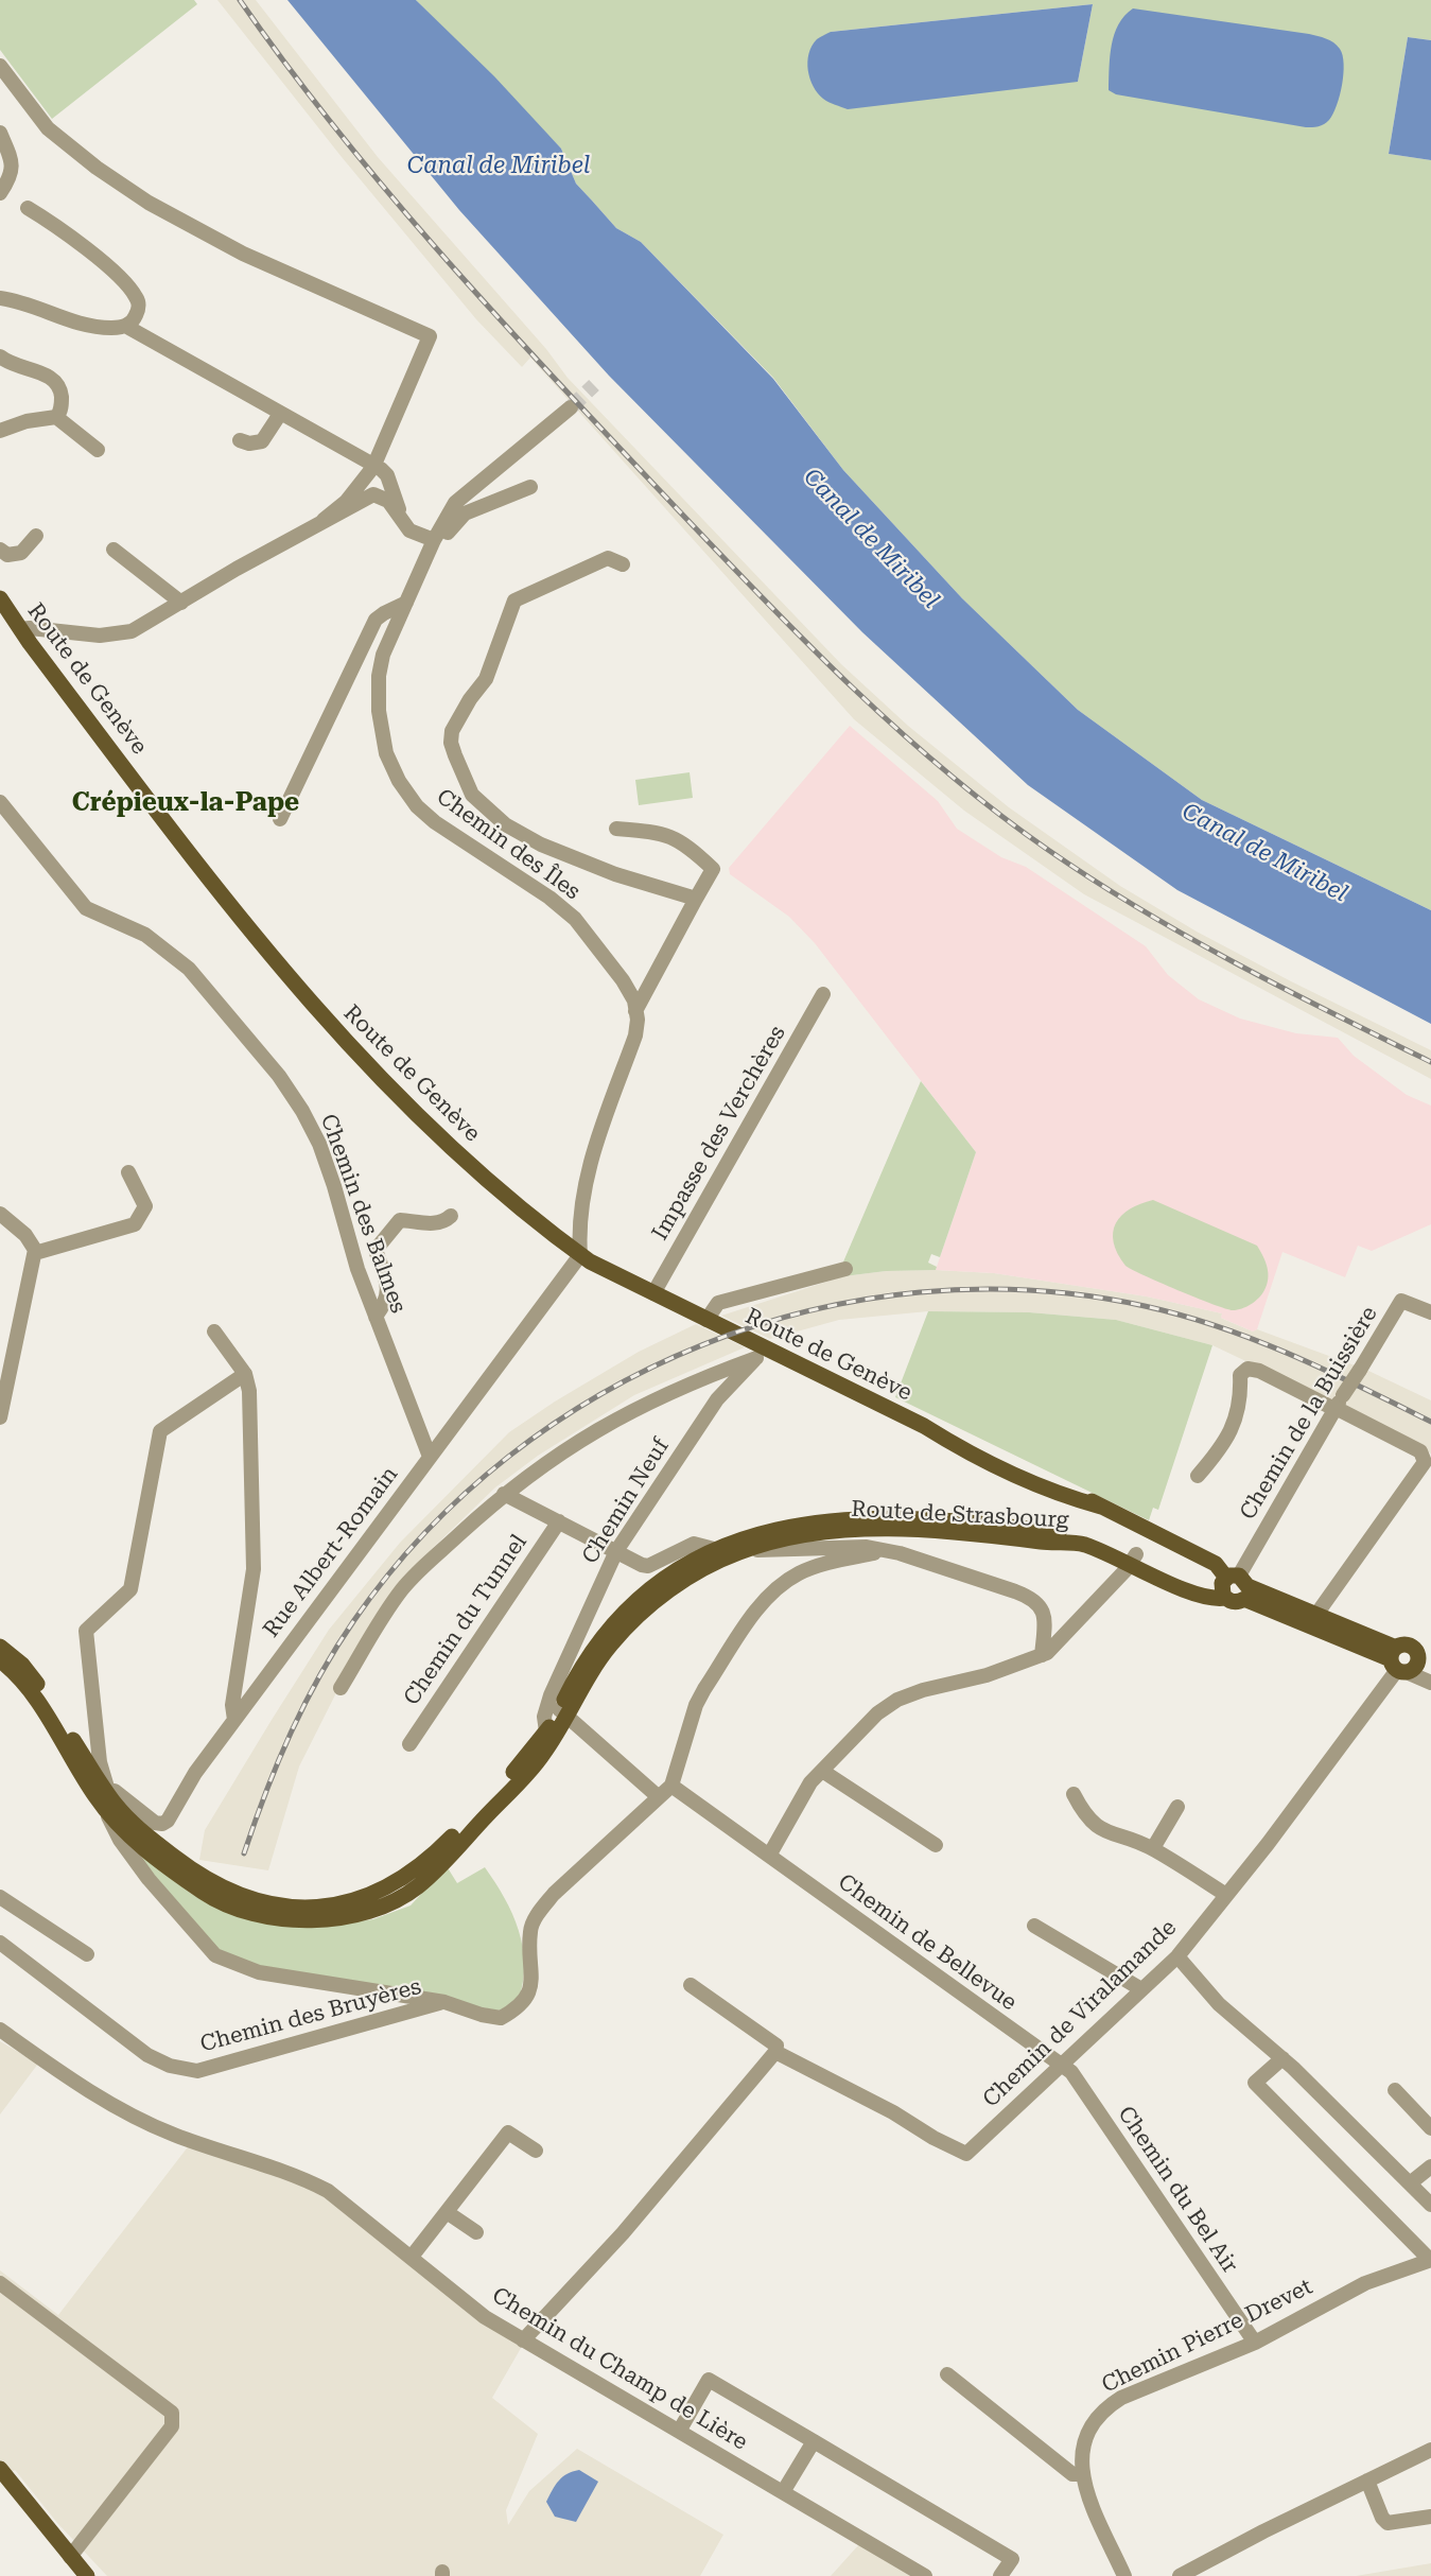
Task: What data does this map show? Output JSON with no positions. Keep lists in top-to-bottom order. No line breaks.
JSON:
{"streets":{"main road":["Route de Genève","Route de Strasbourg"],"street":["Chemin des Îles","Impasse des Verchères","Chemin des Balmes","Chemin de la Buissière","Chemin Neuf","Rue Albert-Romain","Chemin du Tunnel","Chemin de Bellevue","Chemin de Viralamande","Chemin des Bruyères","Chemin du Bel Air","Chemin Pierre Drevet","Chemin du Champ de Lière"]},"crossings":[["Route de Genève","Chemin des Îles"],["Route de Genève","Impasse des Verchères"],["Route de Genève","Chemin de la Buissière"],["Route de Genève","Chemin Neuf"],["Route de Genève","Route de Strasbourg"],["Route de Genève","Rue Albert-Romain"],["Route de Genève","Chemin de Viralamande"],["Chemin des Îles","Rue Albert-Romain"],["Chemin des Balmes","Rue Albert-Romain"],["Chemin de la Buissière","Route de Strasbourg"],["Chemin Neuf","Route de Strasbourg"],["Route de Strasbourg","Rue Albert-Romain"],["Chemin de Bellevue","Chemin de Viralamande"],["Chemin de Bellevue","Chemin du Bel Air"],["Chemin de Viralamande","Chemin du Bel Air"],["Chemin du Bel Air","Chemin Pierre Drevet"]],"districts":["Crépieux-la-Pape"],"water":["Canal de Miribel"]}
